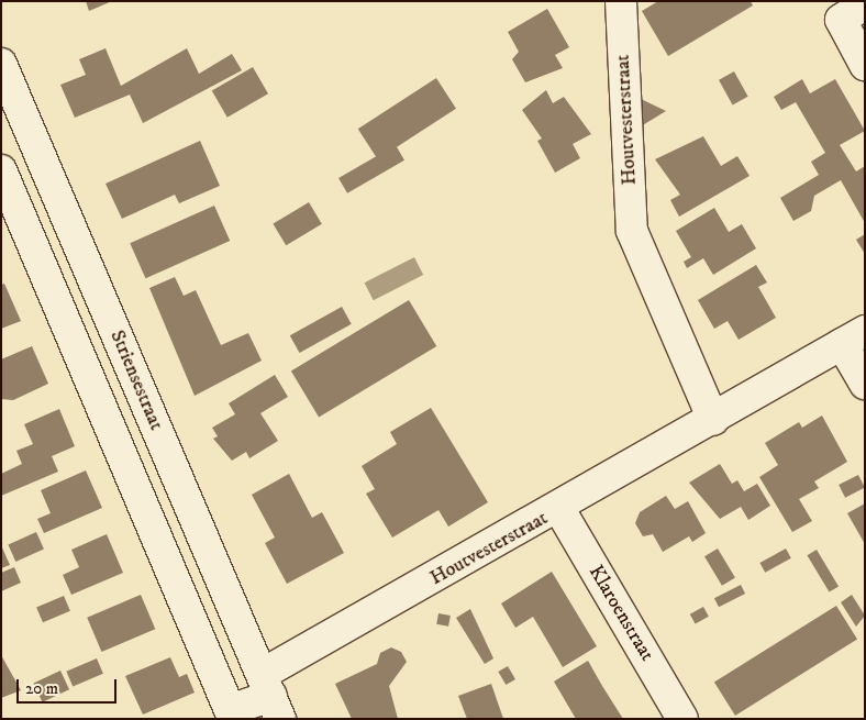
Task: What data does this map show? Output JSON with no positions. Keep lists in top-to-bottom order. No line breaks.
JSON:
{"streets":{"street":["Houtvesterstraat","Striensestraat","Klaroenstraat"]},"crossings":[["Houtvesterstraat","Striensestraat"],["Houtvesterstraat","Klaroenstraat"]],"scale_bar":"20 m"}
